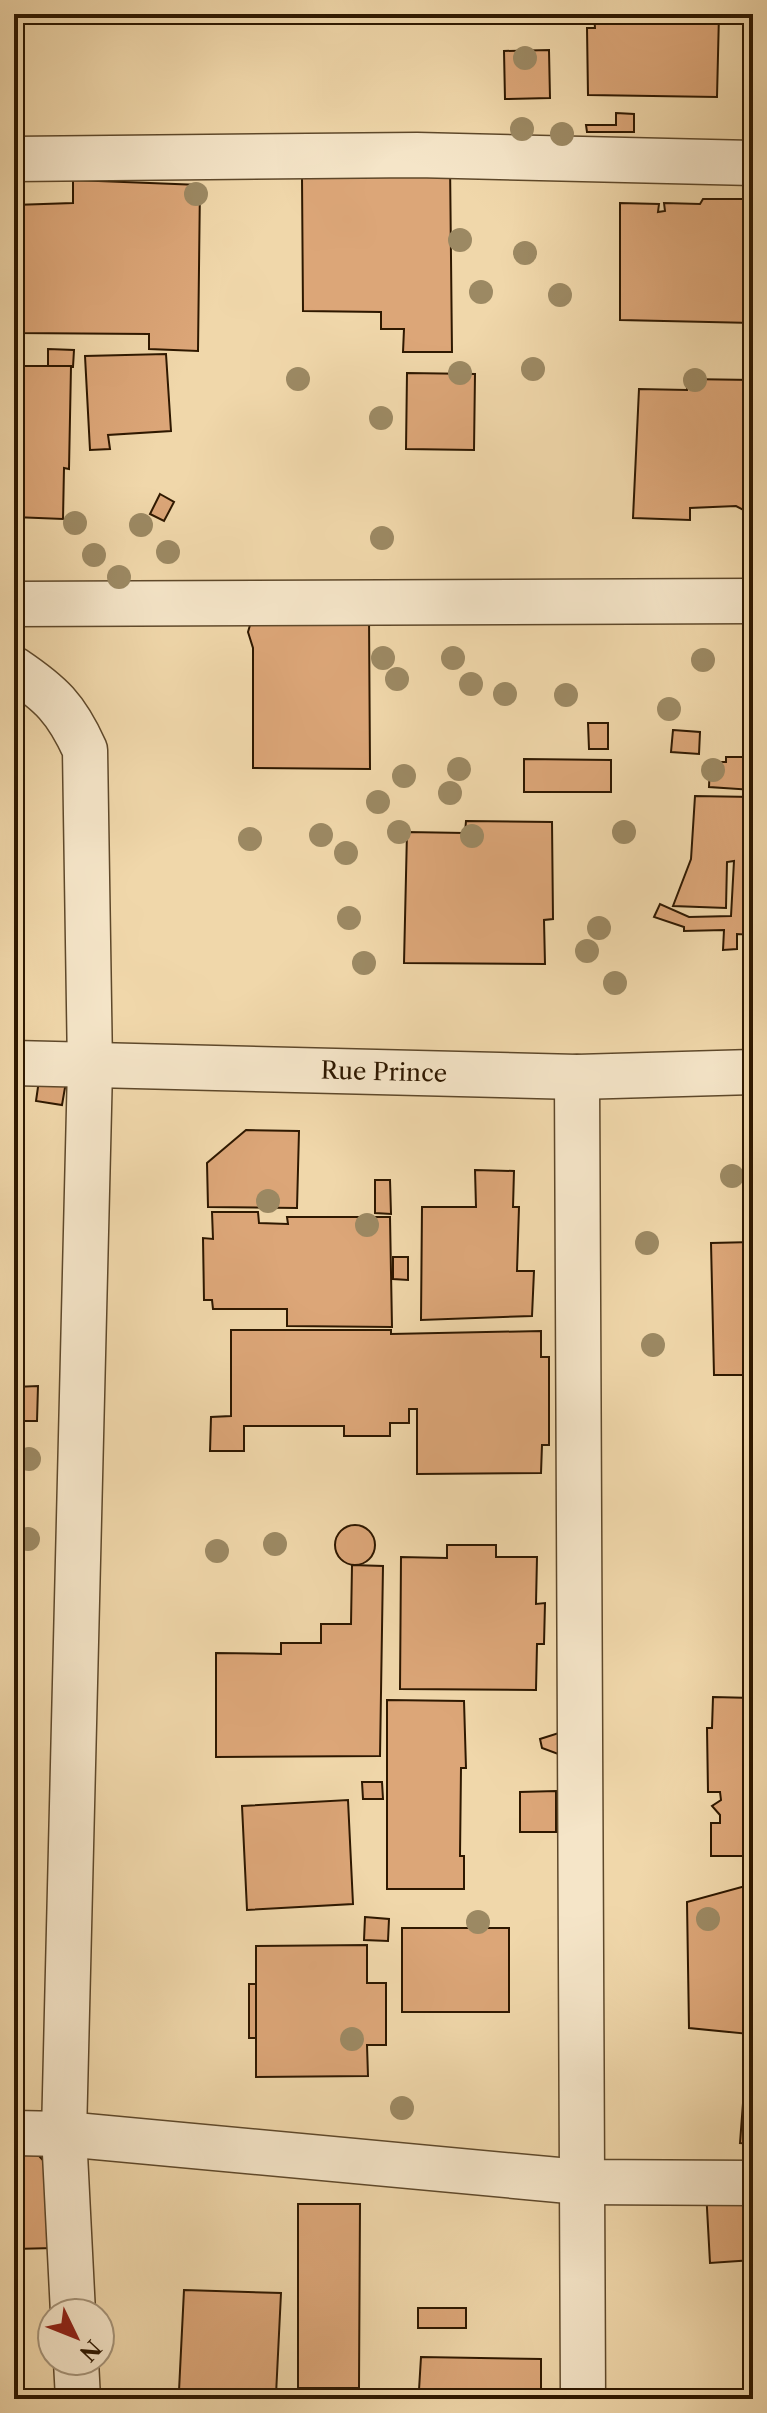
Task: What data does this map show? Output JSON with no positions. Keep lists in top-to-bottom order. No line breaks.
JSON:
{"streets":{"street":["Rue Prince"]},"north":"bottom right"}
